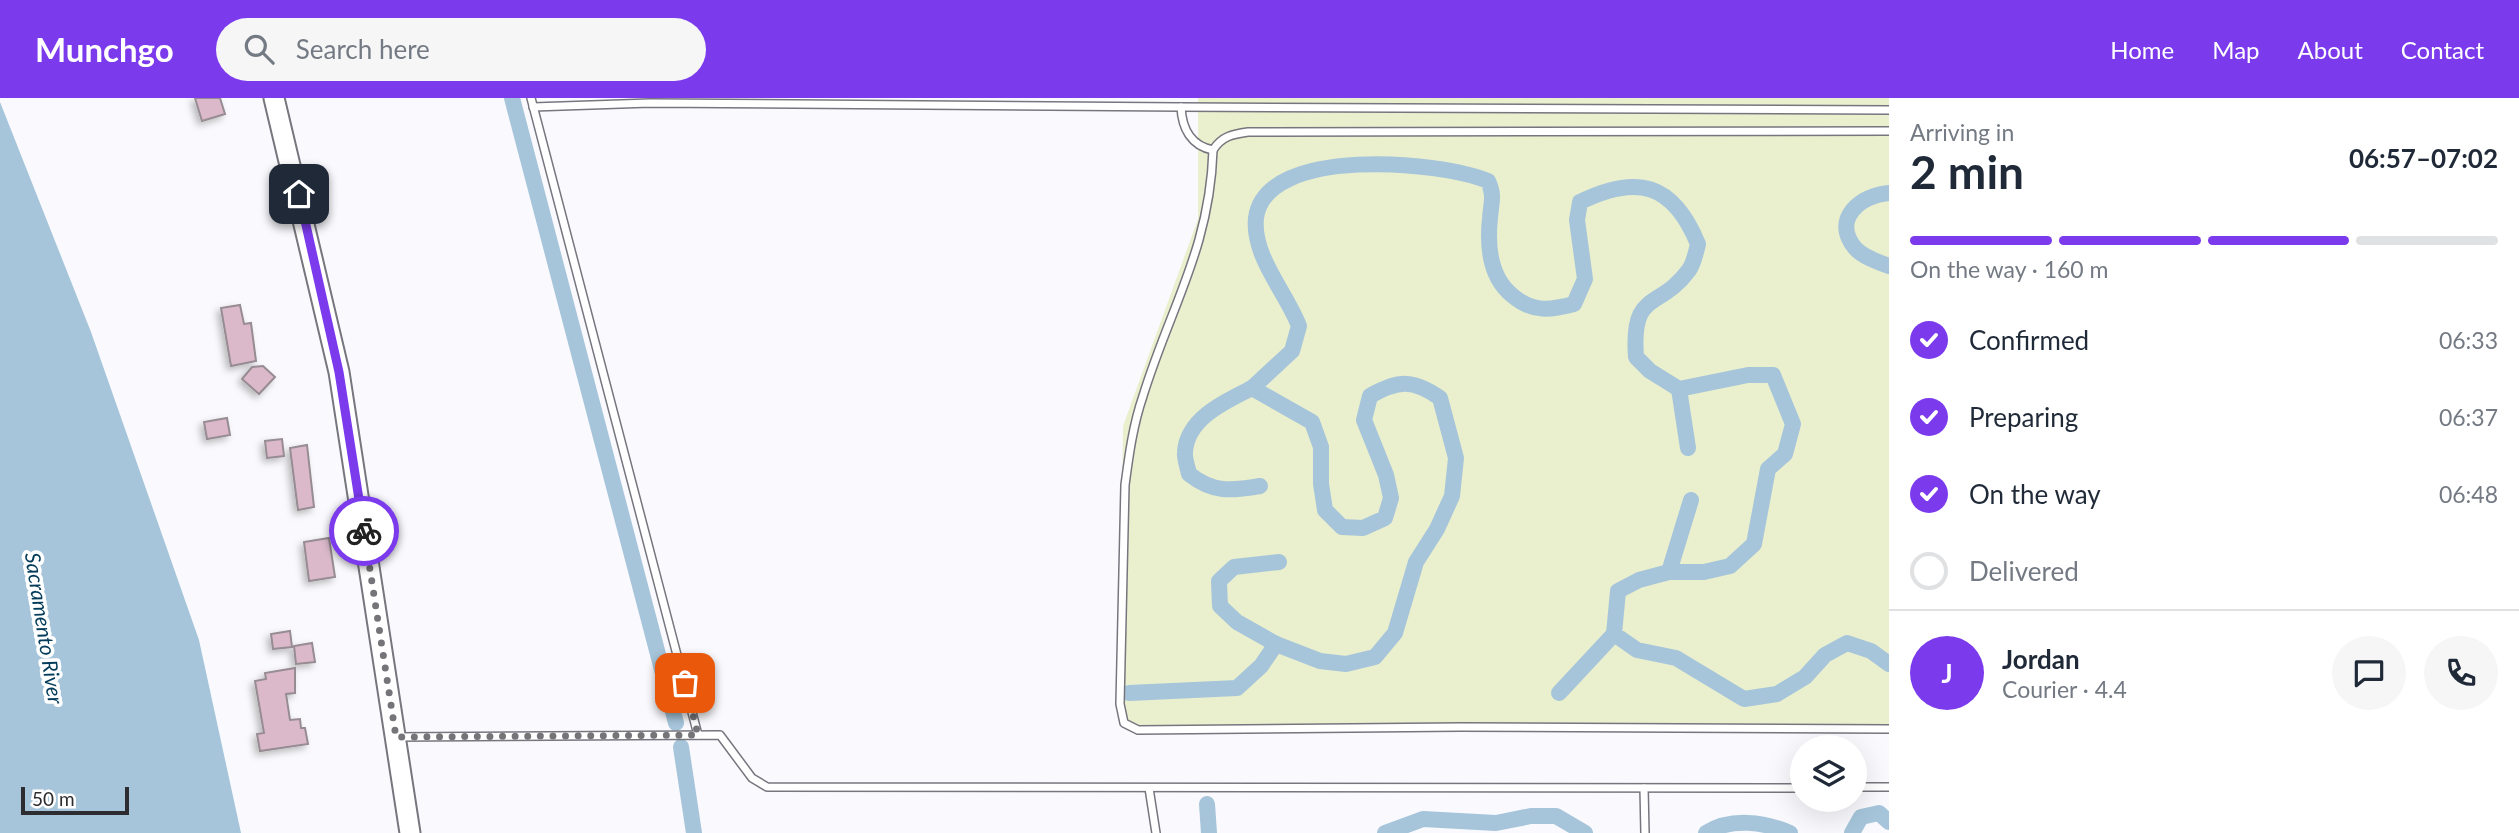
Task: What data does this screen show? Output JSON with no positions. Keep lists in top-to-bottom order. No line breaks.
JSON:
{"water":["Sacramento River"],"scale_bar":"50 m","page":{"header":"Munchgo","search":"Search here","nav":["Home","Map","About","Contact"],"heading":["2 min","Arriving in","06:57–07:02"],"panel":["Jordan","Courier · 4.4"],"bar":"On the way · 160 m","list":[["Confirmed","06:33"],["Preparing","06:37"],["On the way","06:48"],"Delivered"],"round":"J","scale":"50 m"}}
